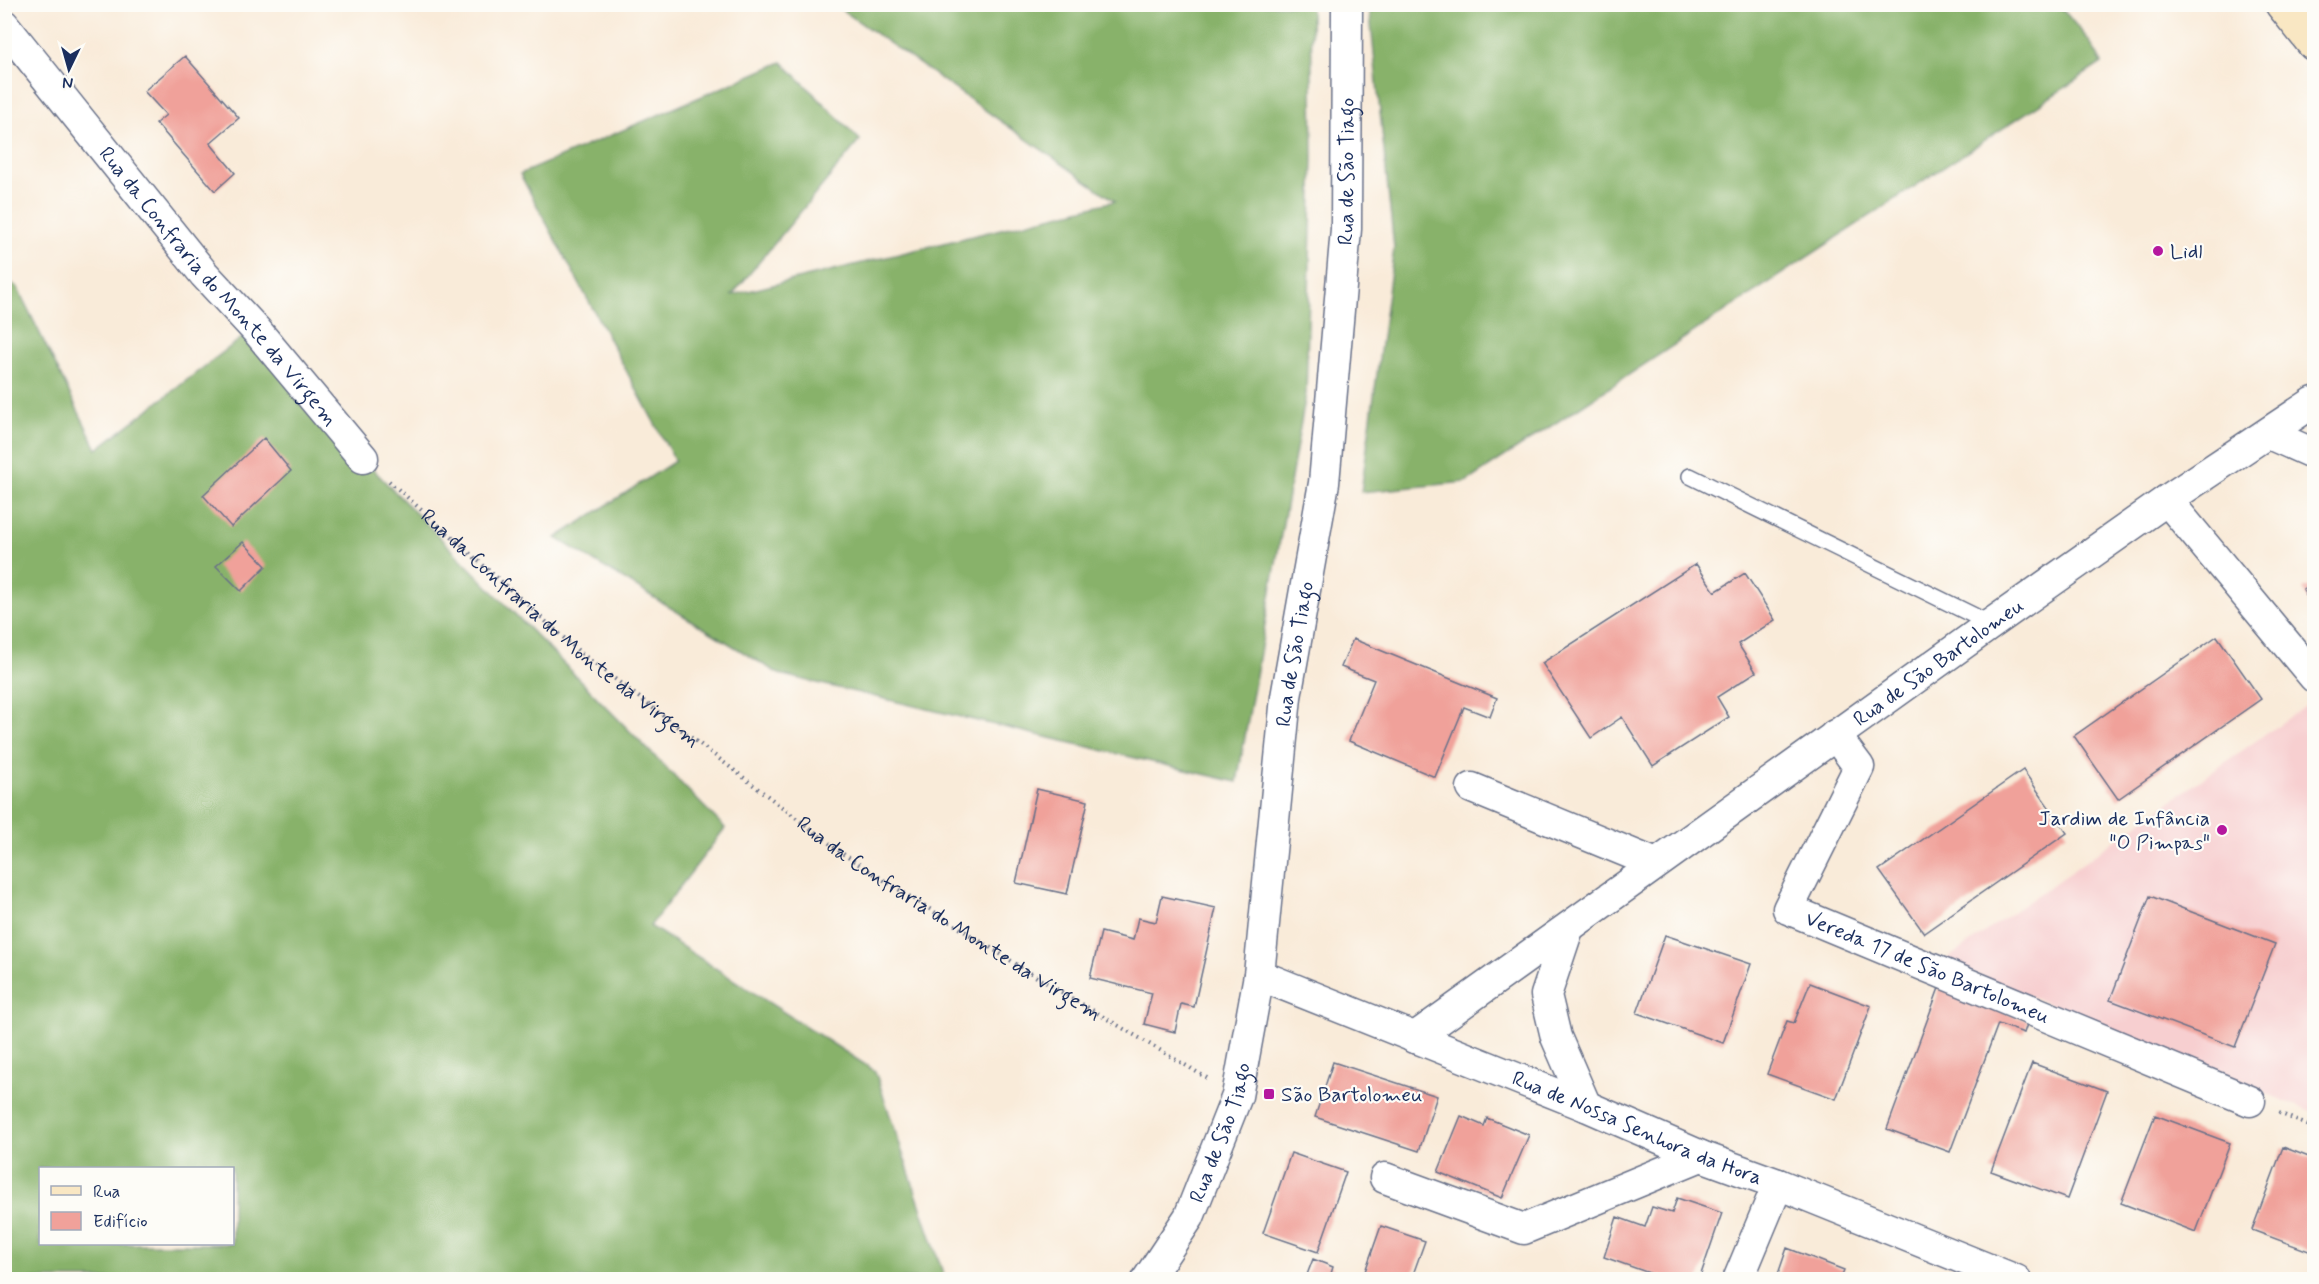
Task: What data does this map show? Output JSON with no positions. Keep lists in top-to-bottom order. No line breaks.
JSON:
{"streets":{"street":["Rua de São Tiago","Rua da Confraria do Monte da Virgem","Rua de São Bartolomeu","Vereda 17 de São Bartolomeu","Rua de Nossa Senhora da Hora"]},"crossings":[["Rua de São Tiago","Rua da Confraria do Monte da Virgem"],["Rua de São Tiago","Rua de Nossa Senhora da Hora"],["Rua de São Bartolomeu","Vereda 17 de São Bartolomeu"],["Rua de São Bartolomeu","Rua de Nossa Senhora da Hora"]],"places":{"other":["Lidl","Jardim de Infância \"O Pimpas\""],"transit":["São Bartolomeu"]},"legend":["Rua","Edifício"],"north":"bottom"}
